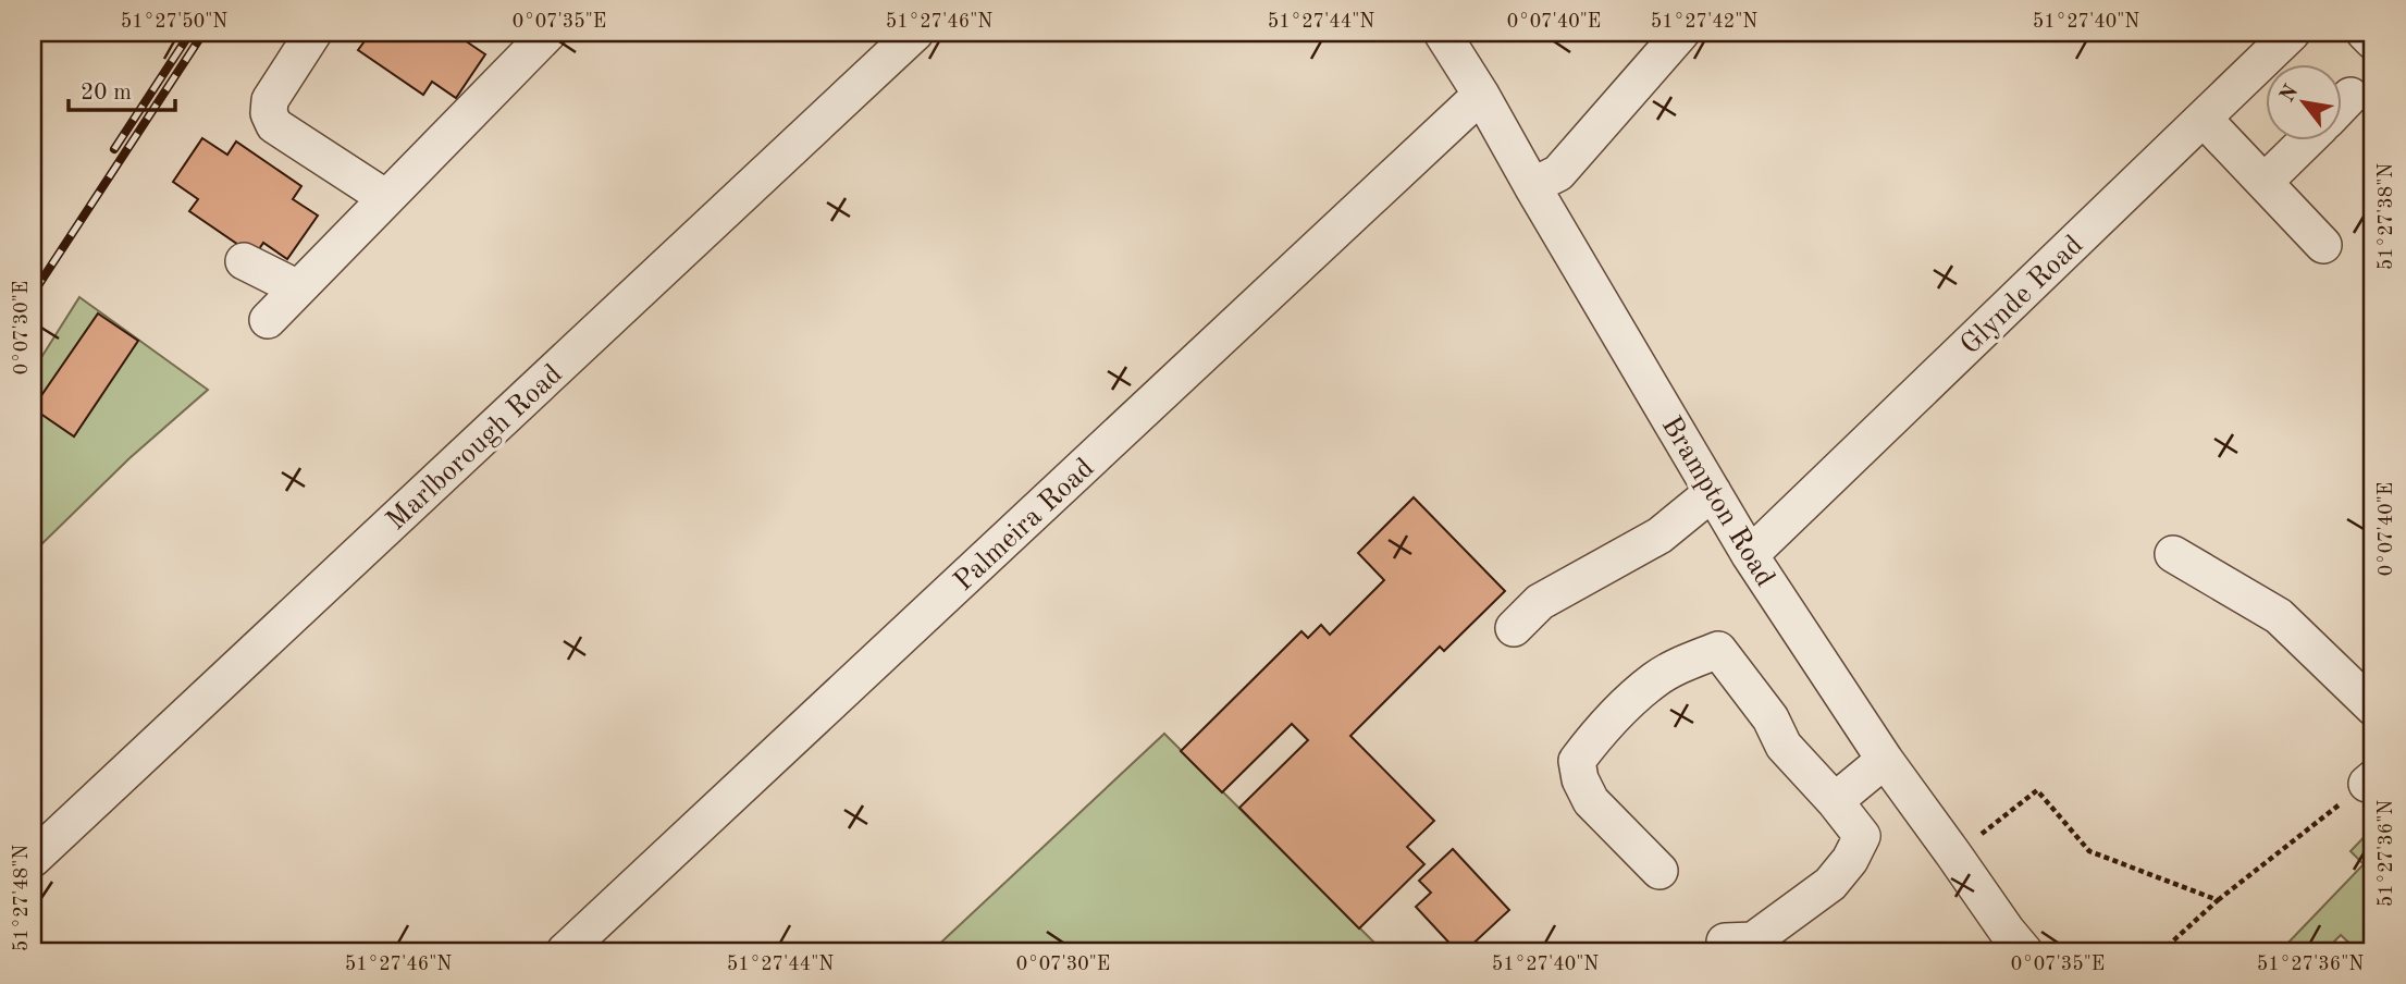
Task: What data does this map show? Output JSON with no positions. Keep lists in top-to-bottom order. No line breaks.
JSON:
{"streets":{"street":["Glynde Road","Marlborough Road","Brampton Road","Palmeira Road"]},"crossings":[["Glynde Road","Brampton Road"],["Brampton Road","Palmeira Road"]],"scale_bar":"20 m","north":"top left","coordinates":["51°27'50\"N","0°07'35\"E","51°27'46\"N","51°27'44\"N","0°07'40\"E","51°27'42\"N","51°27'40\"N","51°27'38\"N","0°07'30\"E","51°27'36\"N","51°27'48\"N"]}
